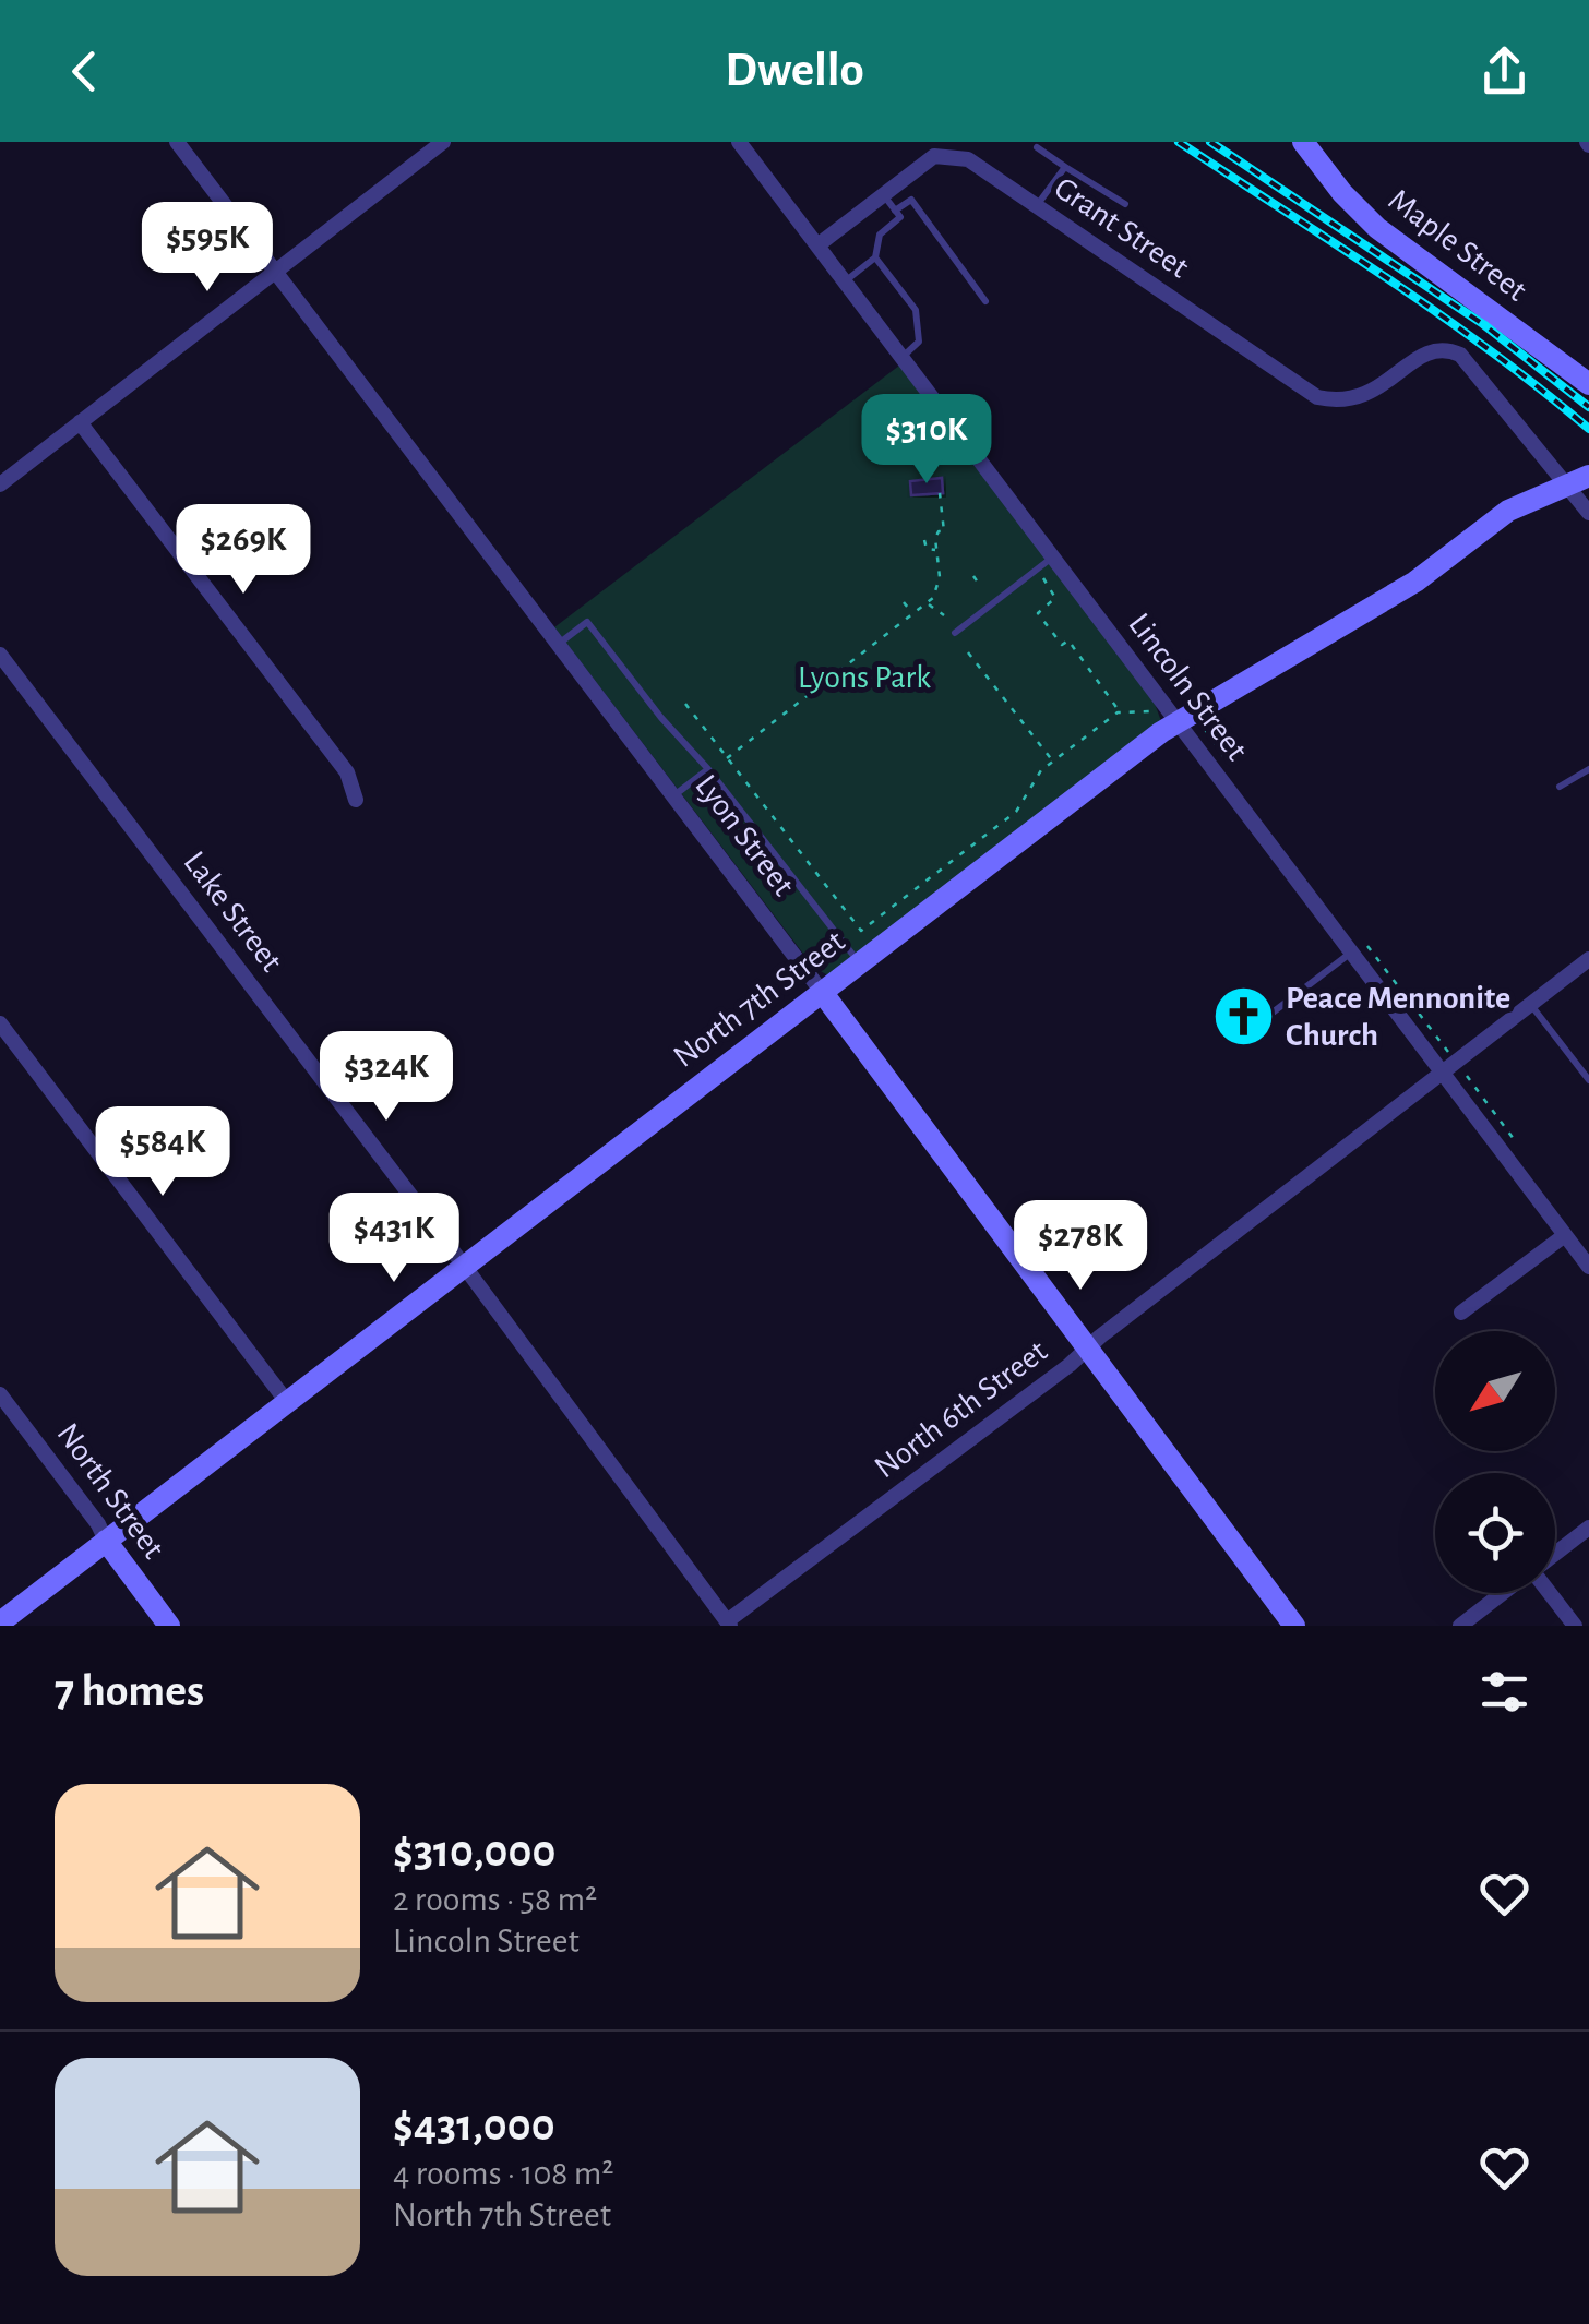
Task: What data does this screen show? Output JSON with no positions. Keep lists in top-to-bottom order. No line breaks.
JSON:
{"streets":{"street":["Grant Street","Maple Street","Lincoln Street","Lyon Street","Lake Street","North 7th Street","North 6th Street","North Street"]},"crossings":[["Grant Street","Lincoln Street"],["Grant Street","North 7th Street"],["Lincoln Street","North 7th Street"],["Lincoln Street","North 6th Street"],["Lyon Street","North 7th Street"],["Lyon Street","North 6th Street"],["Lake Street","North 7th Street"],["Lake Street","North 6th Street"],["North 7th Street","North Street"]],"parks":["Lyons Park"],"places":{"church":["Peace Mennonite Church"]},"north":"bottom left","page":{"header":"Dwello","price":["$595K","$310K","$269K","$324K","$584K","$431K","$278K"],"heading":"7 homes","list":[{"name":"$310,000","note":"2 rooms · 58 m² · Lincoln Street"},{"name":"$431,000","note":"4 rooms · 108 m² · North 7th Street"}]}}
